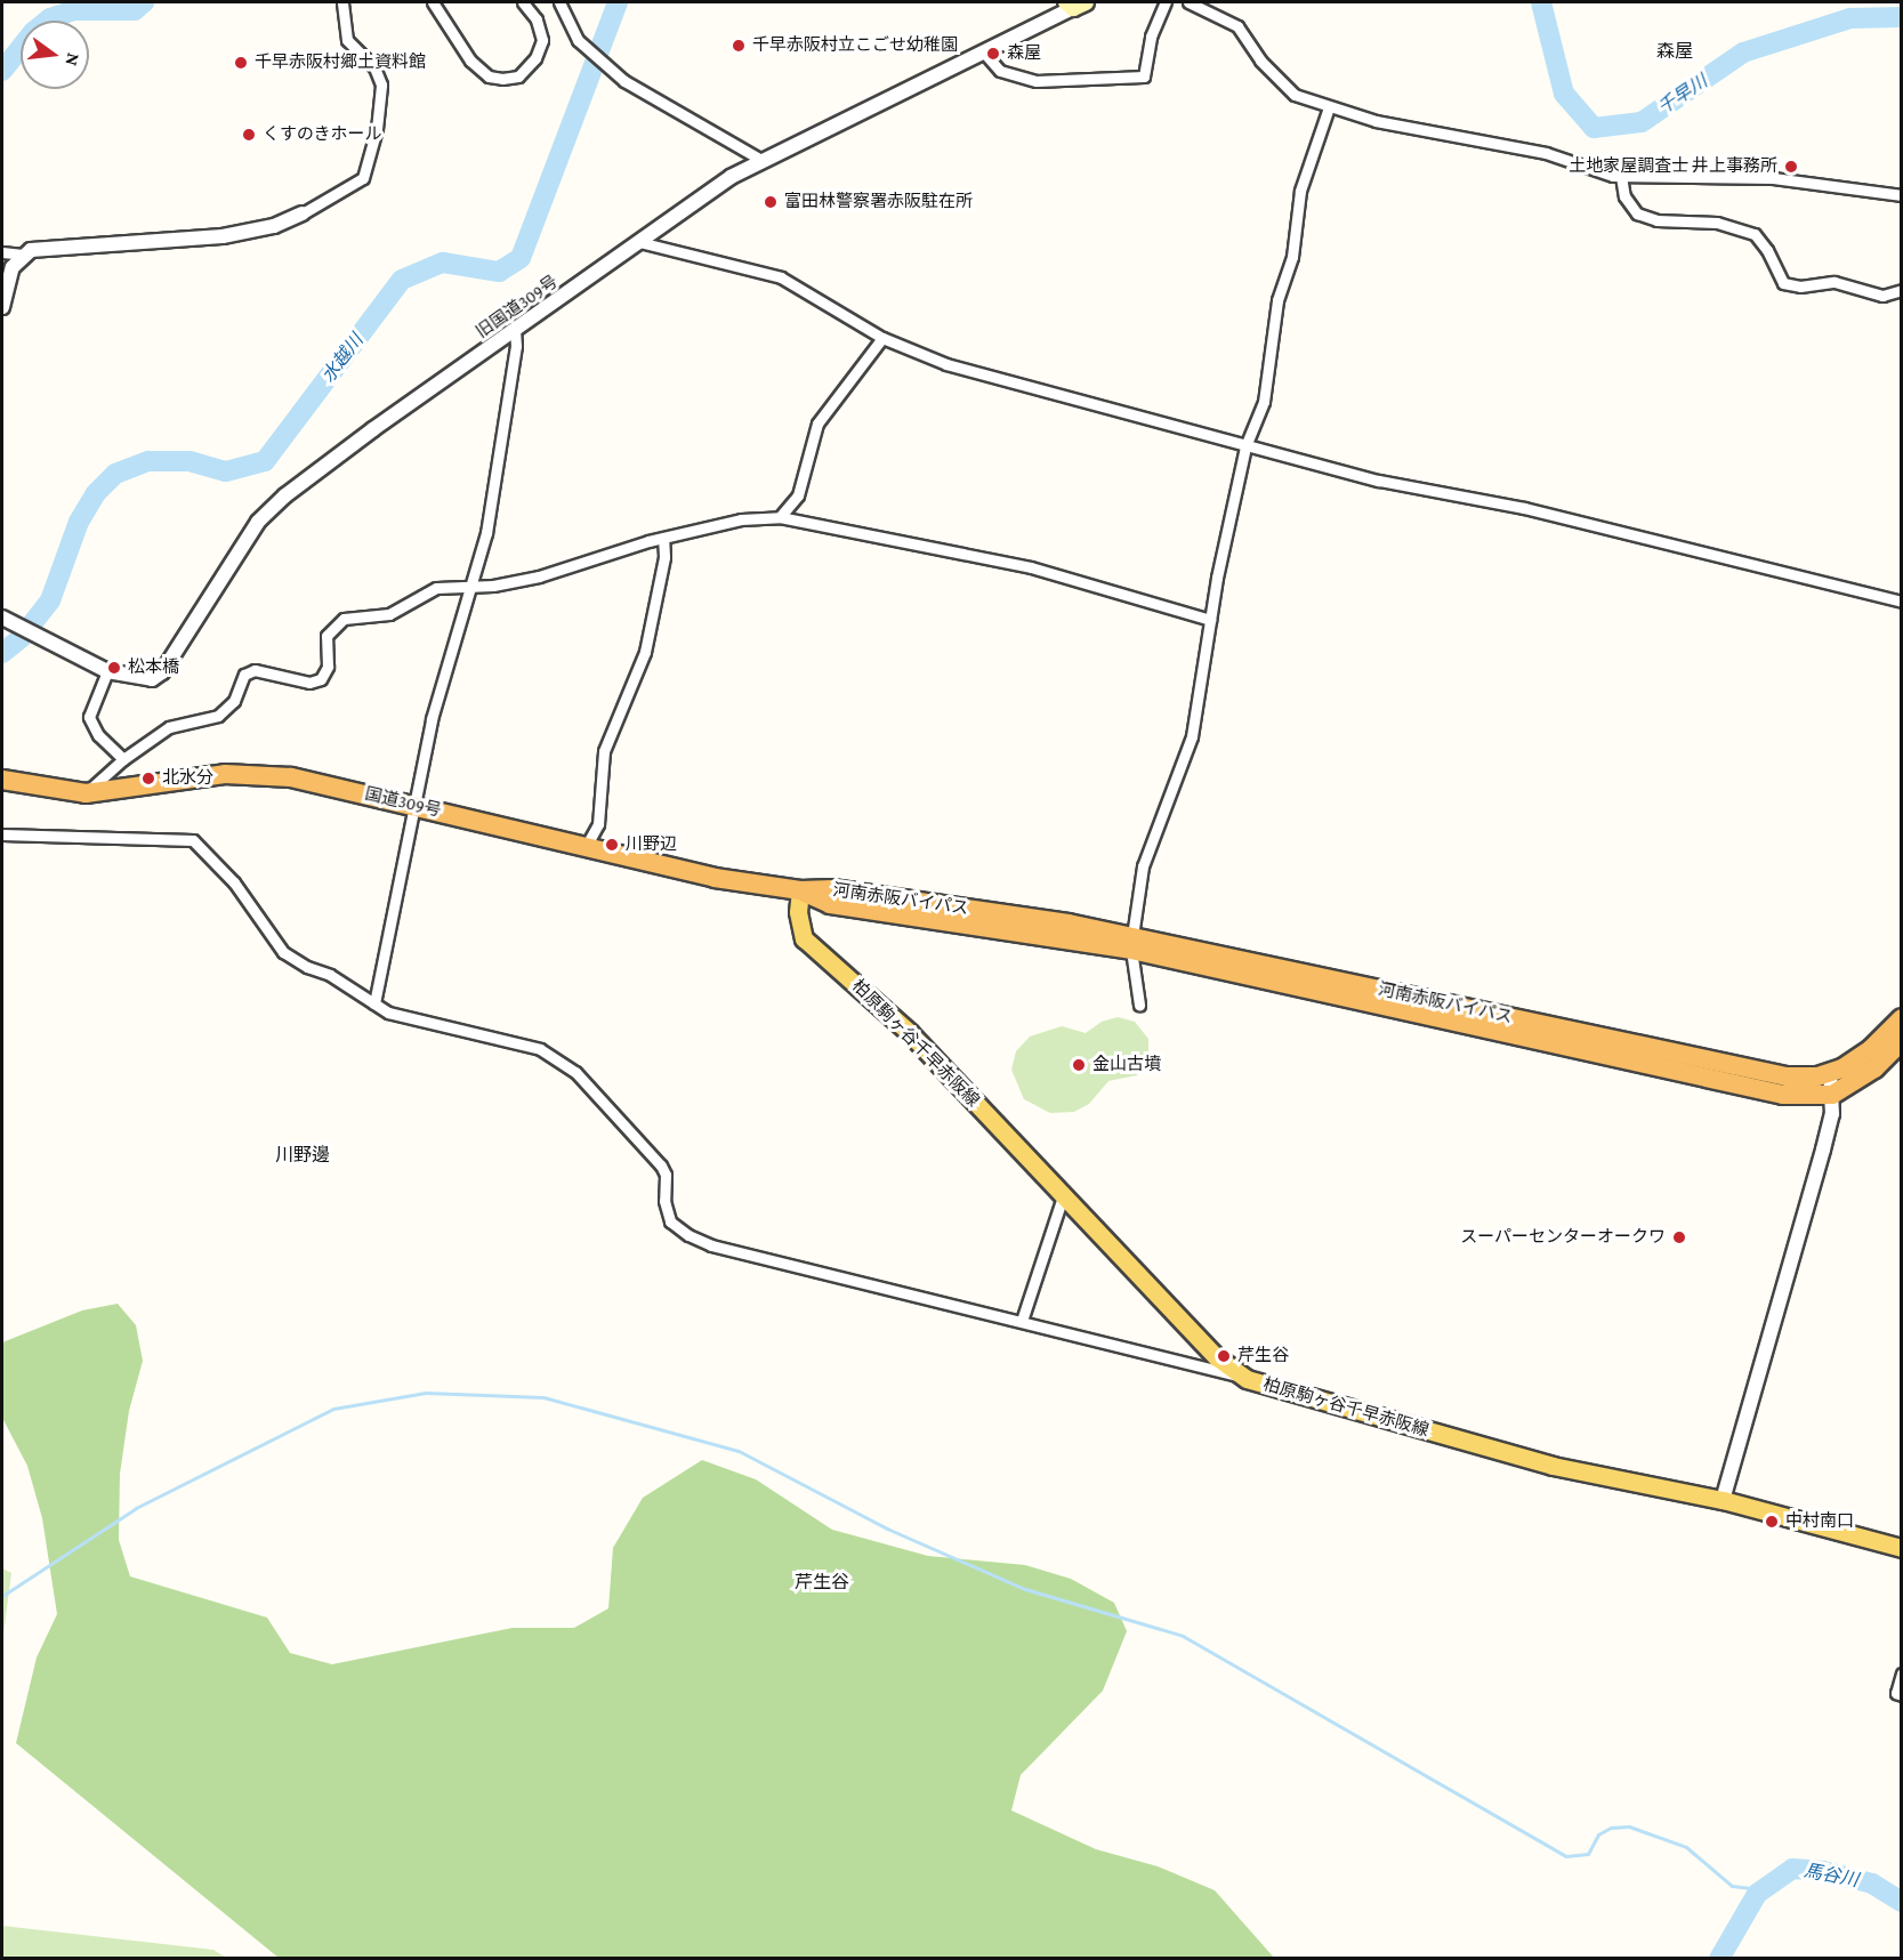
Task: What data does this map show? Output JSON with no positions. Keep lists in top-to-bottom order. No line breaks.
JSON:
{"streets":{"highway":["国道309号","河南赤阪バイパス"],"main road":["柏原駒ヶ谷千早赤阪線"],"street":["旧国道309号"]},"crossings":[["国道309号","河南赤阪バイパス"],["国道309号","柏原駒ヶ谷千早赤阪線"],["河南赤阪バイパス","柏原駒ヶ谷千早赤阪線"]],"districts":["森屋","川野邊","芹生谷"],"water":["千早川","水越川","馬谷川"],"places":["千早赤阪村立こごせ幼稚園","森屋","千早赤阪村郷土資料館","くすのきホール","土地家屋調査士 井上事務所","富田林警察署赤阪駐在所","松本橋","北水分","川野辺","金山古墳","スーパーセンターオークワ","芹生谷","中村南口"],"north":"right"}
